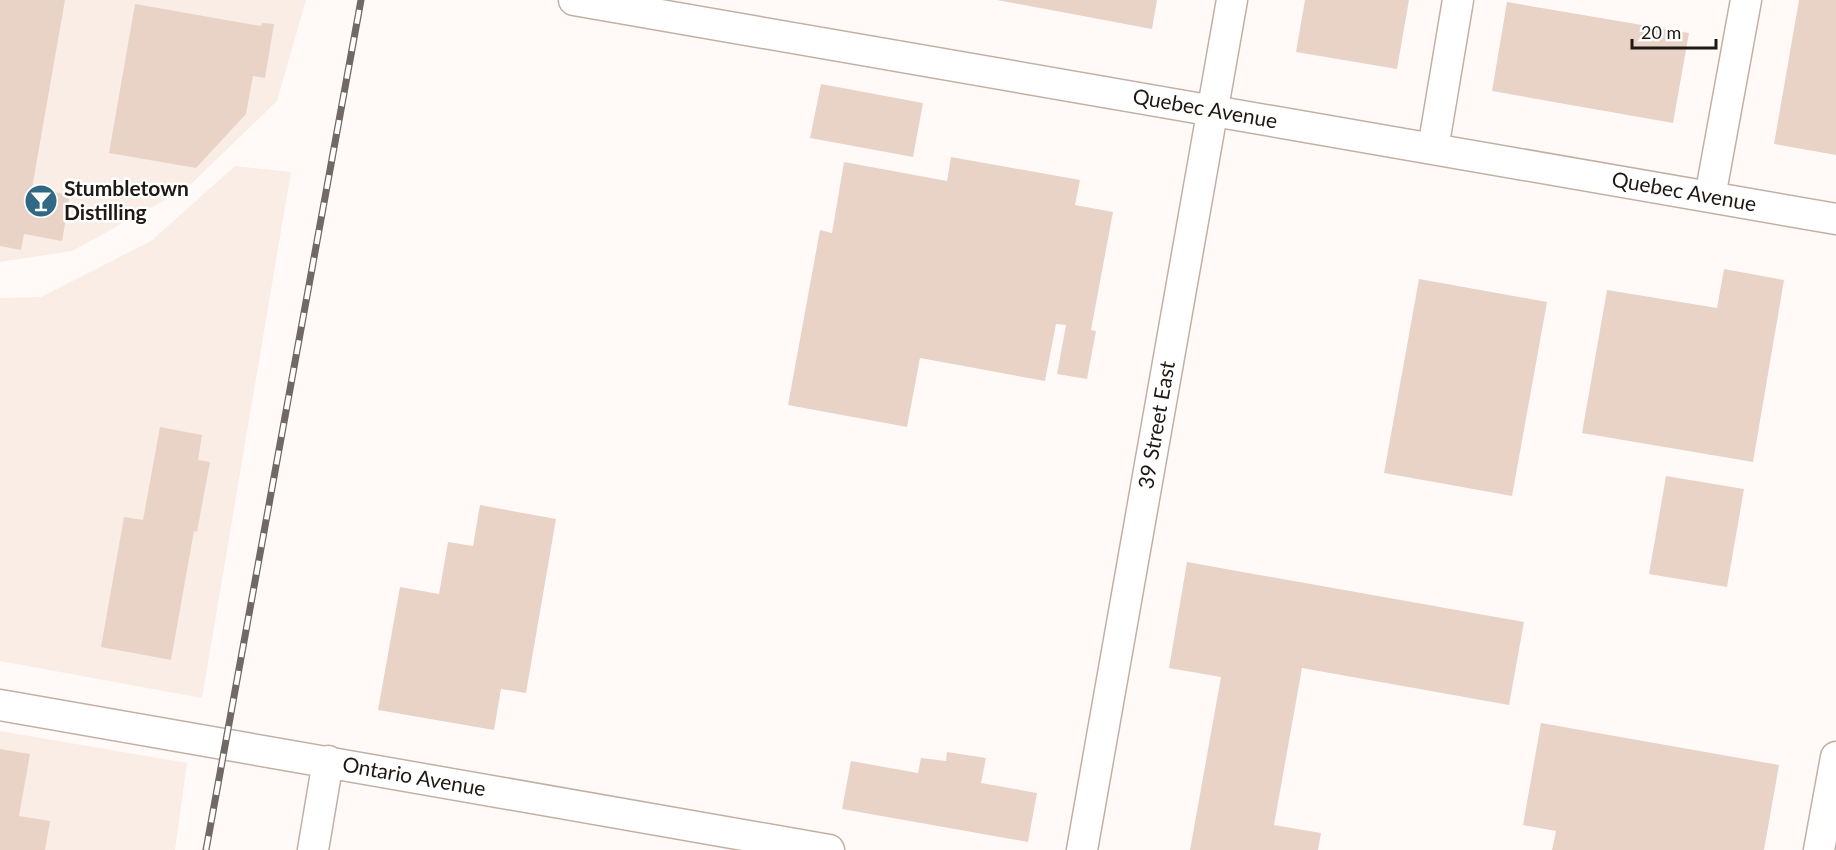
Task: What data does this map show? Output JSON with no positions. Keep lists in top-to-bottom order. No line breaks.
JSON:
{"streets":{"street":["Quebec Avenue","39 Street East","Ontario Avenue"]},"crossings":[["Quebec Avenue","39 Street East"]],"places":{"bar":["Stumbletown Distilling"]},"scale_bar":"20 m"}
